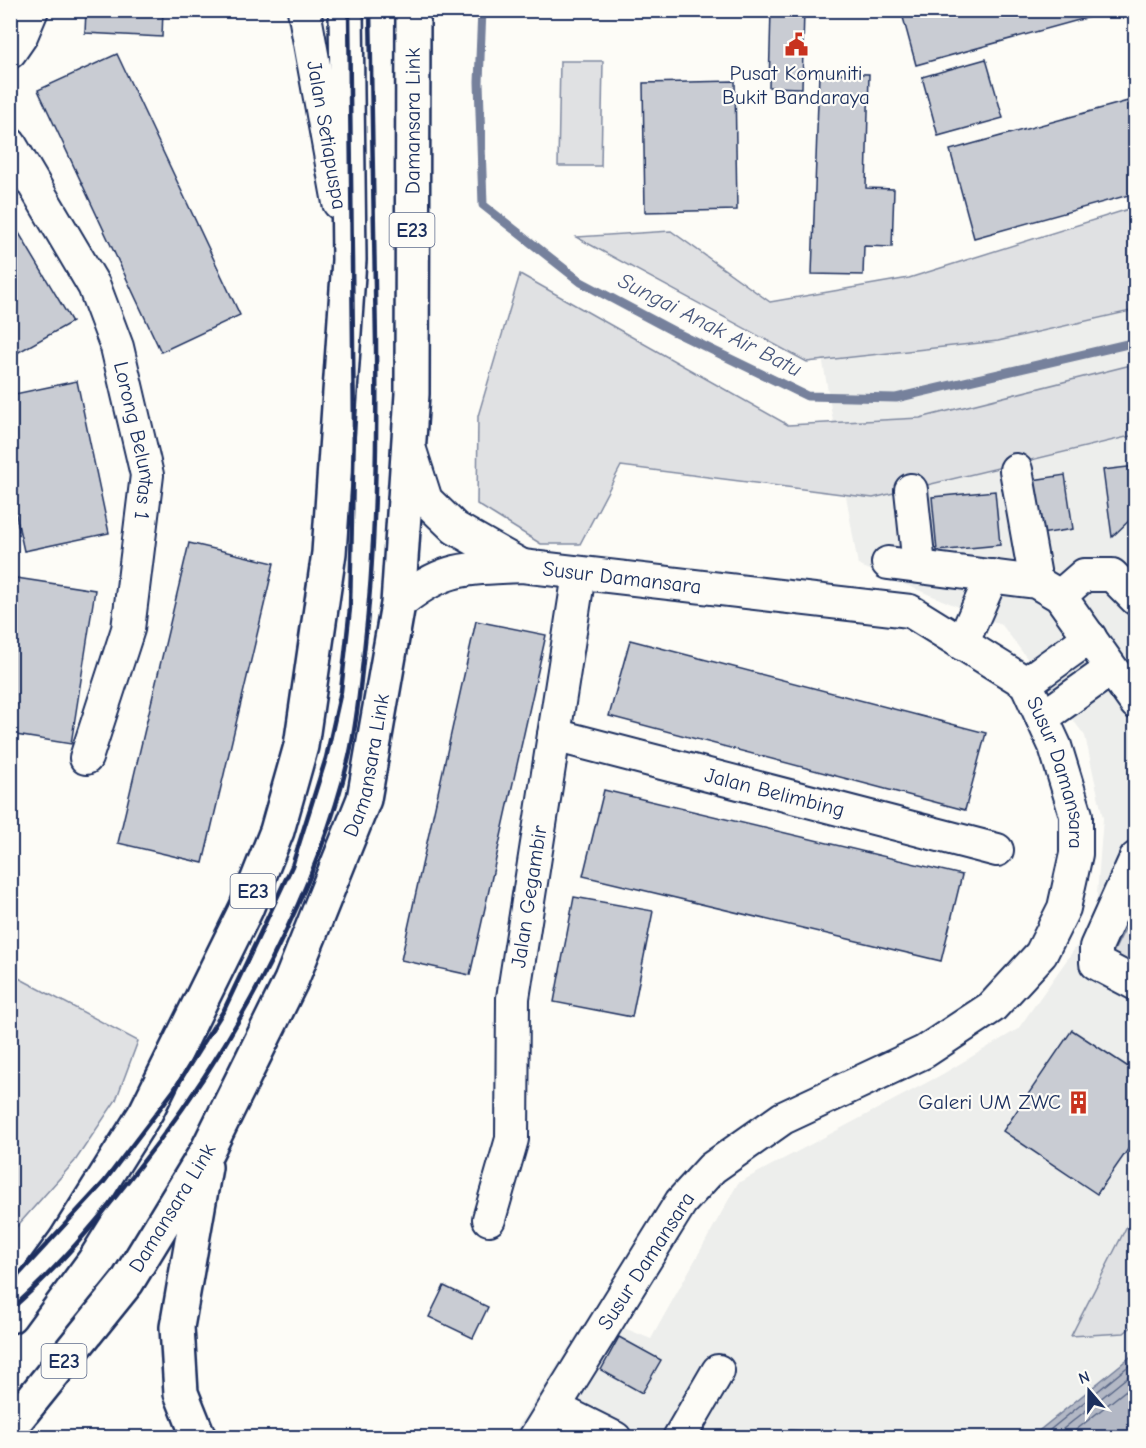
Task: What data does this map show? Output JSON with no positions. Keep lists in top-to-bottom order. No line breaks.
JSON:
{"streets":{"highway":["Damansara Link","E23"],"street":["Jalan Setiapuspa","Lorong Beluntas 1","Susur Damansara","Jalan Belimbing","Jalan Gegambir"]},"crossings":[["Damansara Link","Susur Damansara"],["Jalan Setiapuspa","E23"],["Susur Damansara","Jalan Gegambir"],["Jalan Belimbing","Jalan Gegambir"]],"water":["Sungai Anak Air Batu"],"places":{"public building":["Pusat Komuniti Bukit Bandaraya"],"building":["Galeri UM ZWC"]},"north":"top"}
